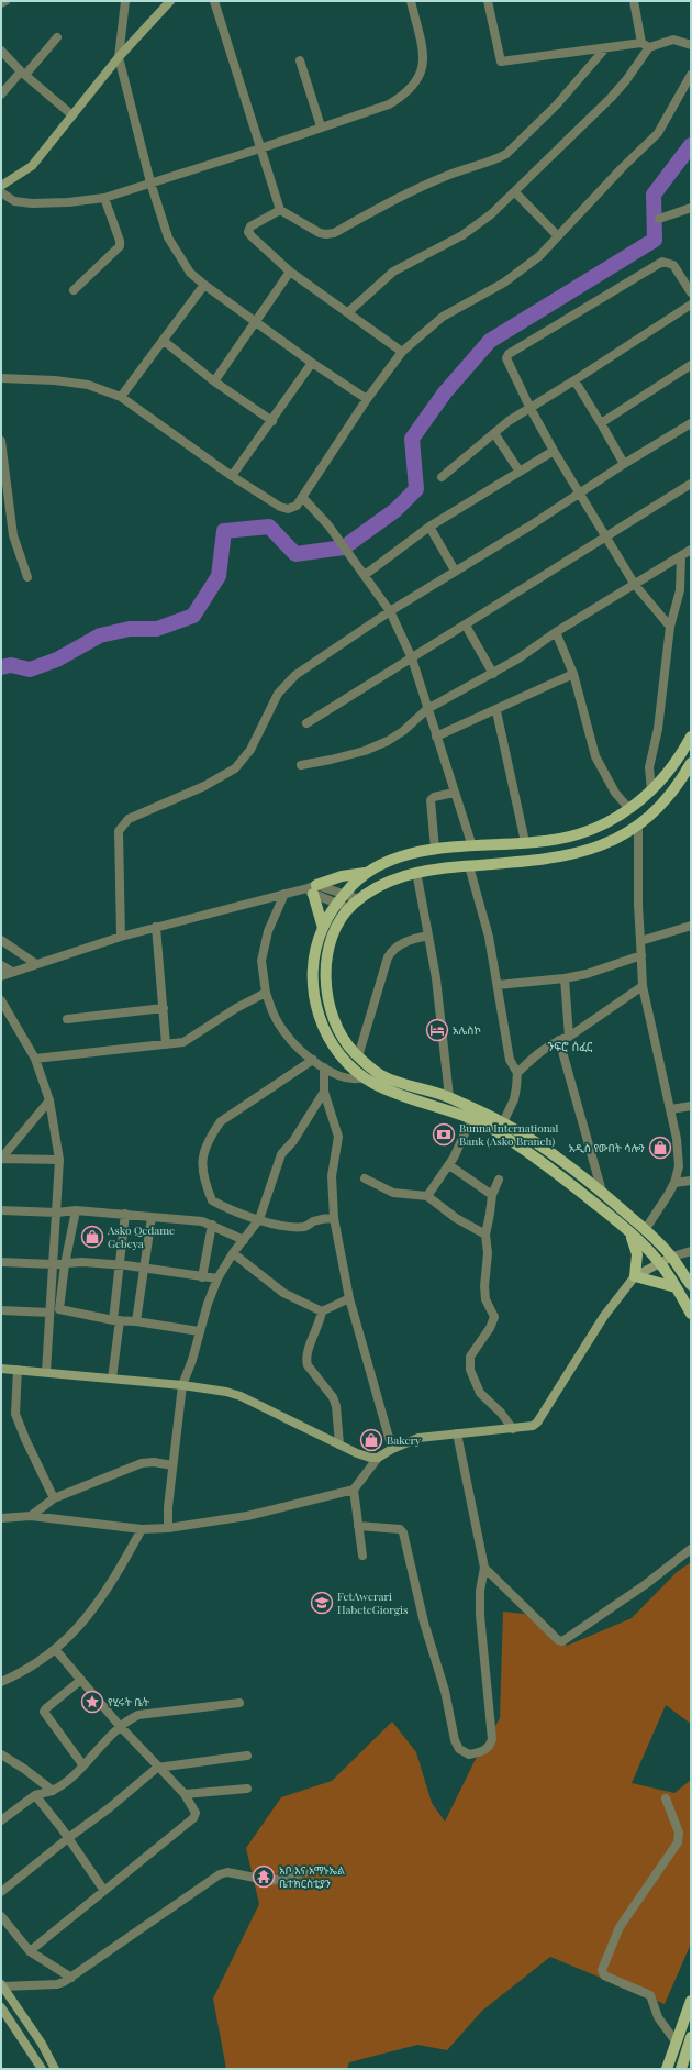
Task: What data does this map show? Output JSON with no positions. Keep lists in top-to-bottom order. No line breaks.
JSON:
{"districts":["ንፍሮ ሰፈር"],"places":{"hotel":["አሌስኮ"],"bank":["Bunna International Bank (Asko Branch)"],"shop":["አዲስ የውበት ሳሎን","Asko Qedame Gebeya","Bakery"],"school or university":["FetAwerari HabeteGiorgis"],"place":["የሂሩት ቤት"],"temple":["አቦ እና አማኑኤል ቤተክርስቲያን"]}}
